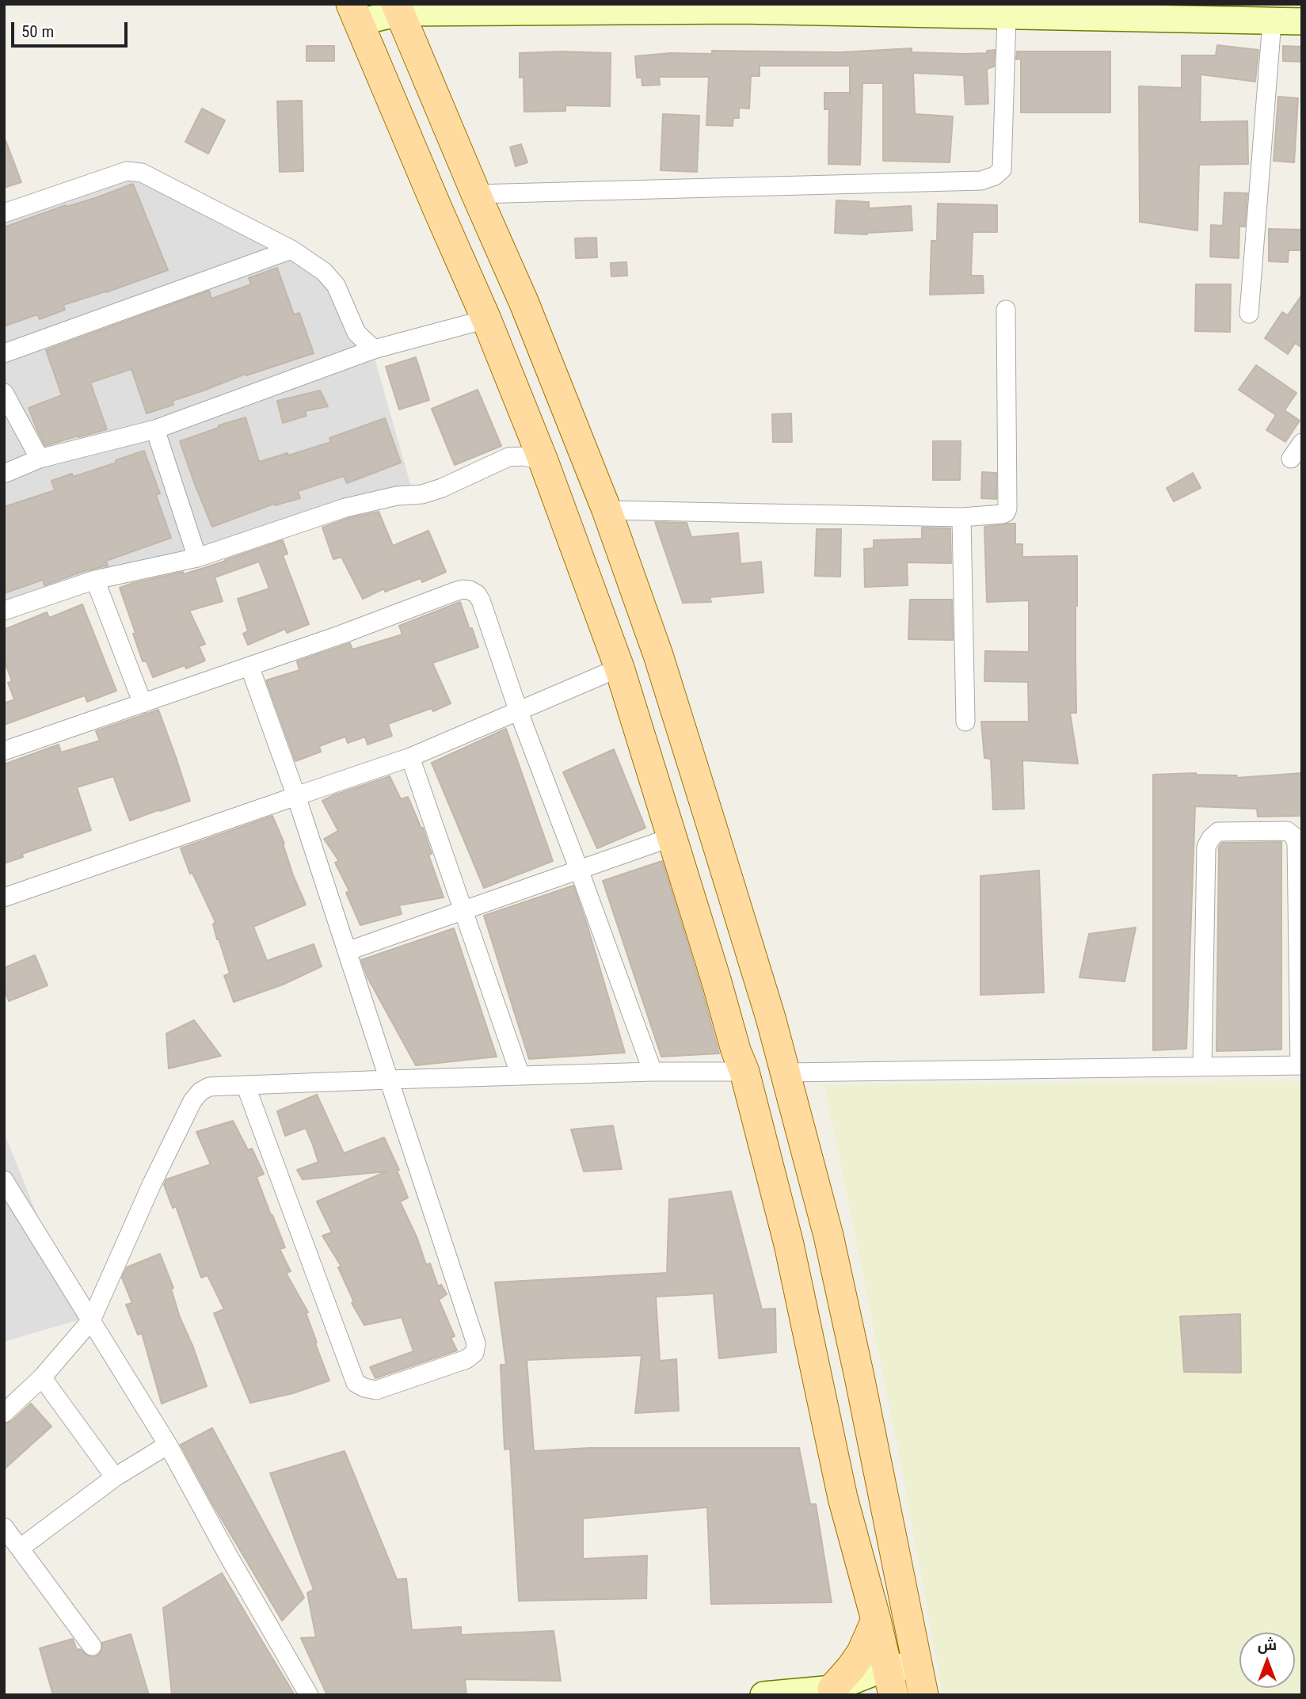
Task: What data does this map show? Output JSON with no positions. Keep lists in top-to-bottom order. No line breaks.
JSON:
{"scale_bar":"50 m","north":"top"}
